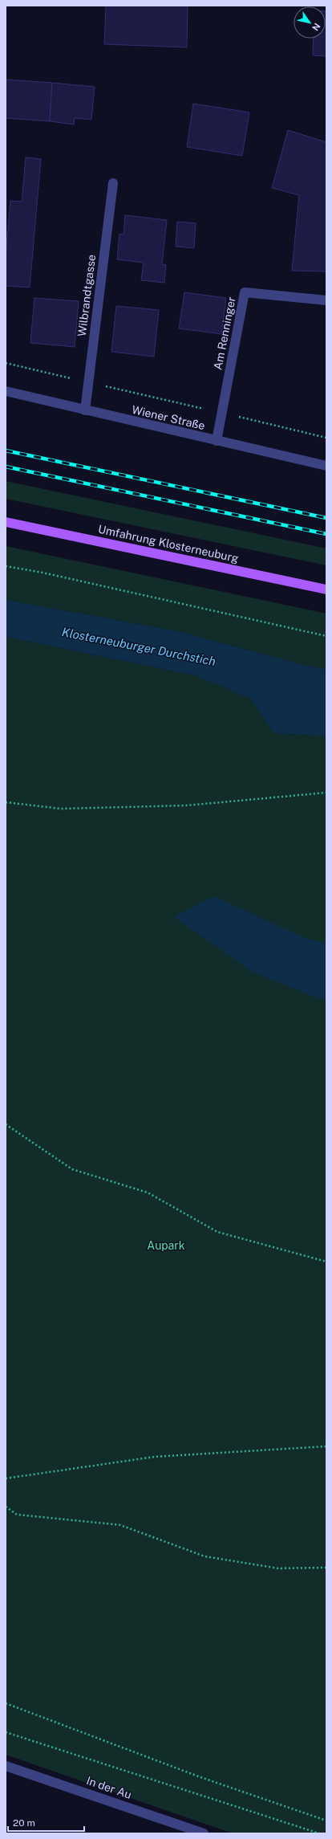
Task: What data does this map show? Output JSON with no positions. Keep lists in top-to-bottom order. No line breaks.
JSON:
{"streets":{"main road":["Umfahrung Klosterneuburg"],"street":["Wilbrandtgasse","Am Renninger","Wiener Straße","In der Au"]},"crossings":[["Wilbrandtgasse","Wiener Straße"],["Am Renninger","Wiener Straße"]],"water":["Klosterneuburger Durchstich"],"parks":["Aupark"],"scale_bar":"20 m","north":"bottom right"}
